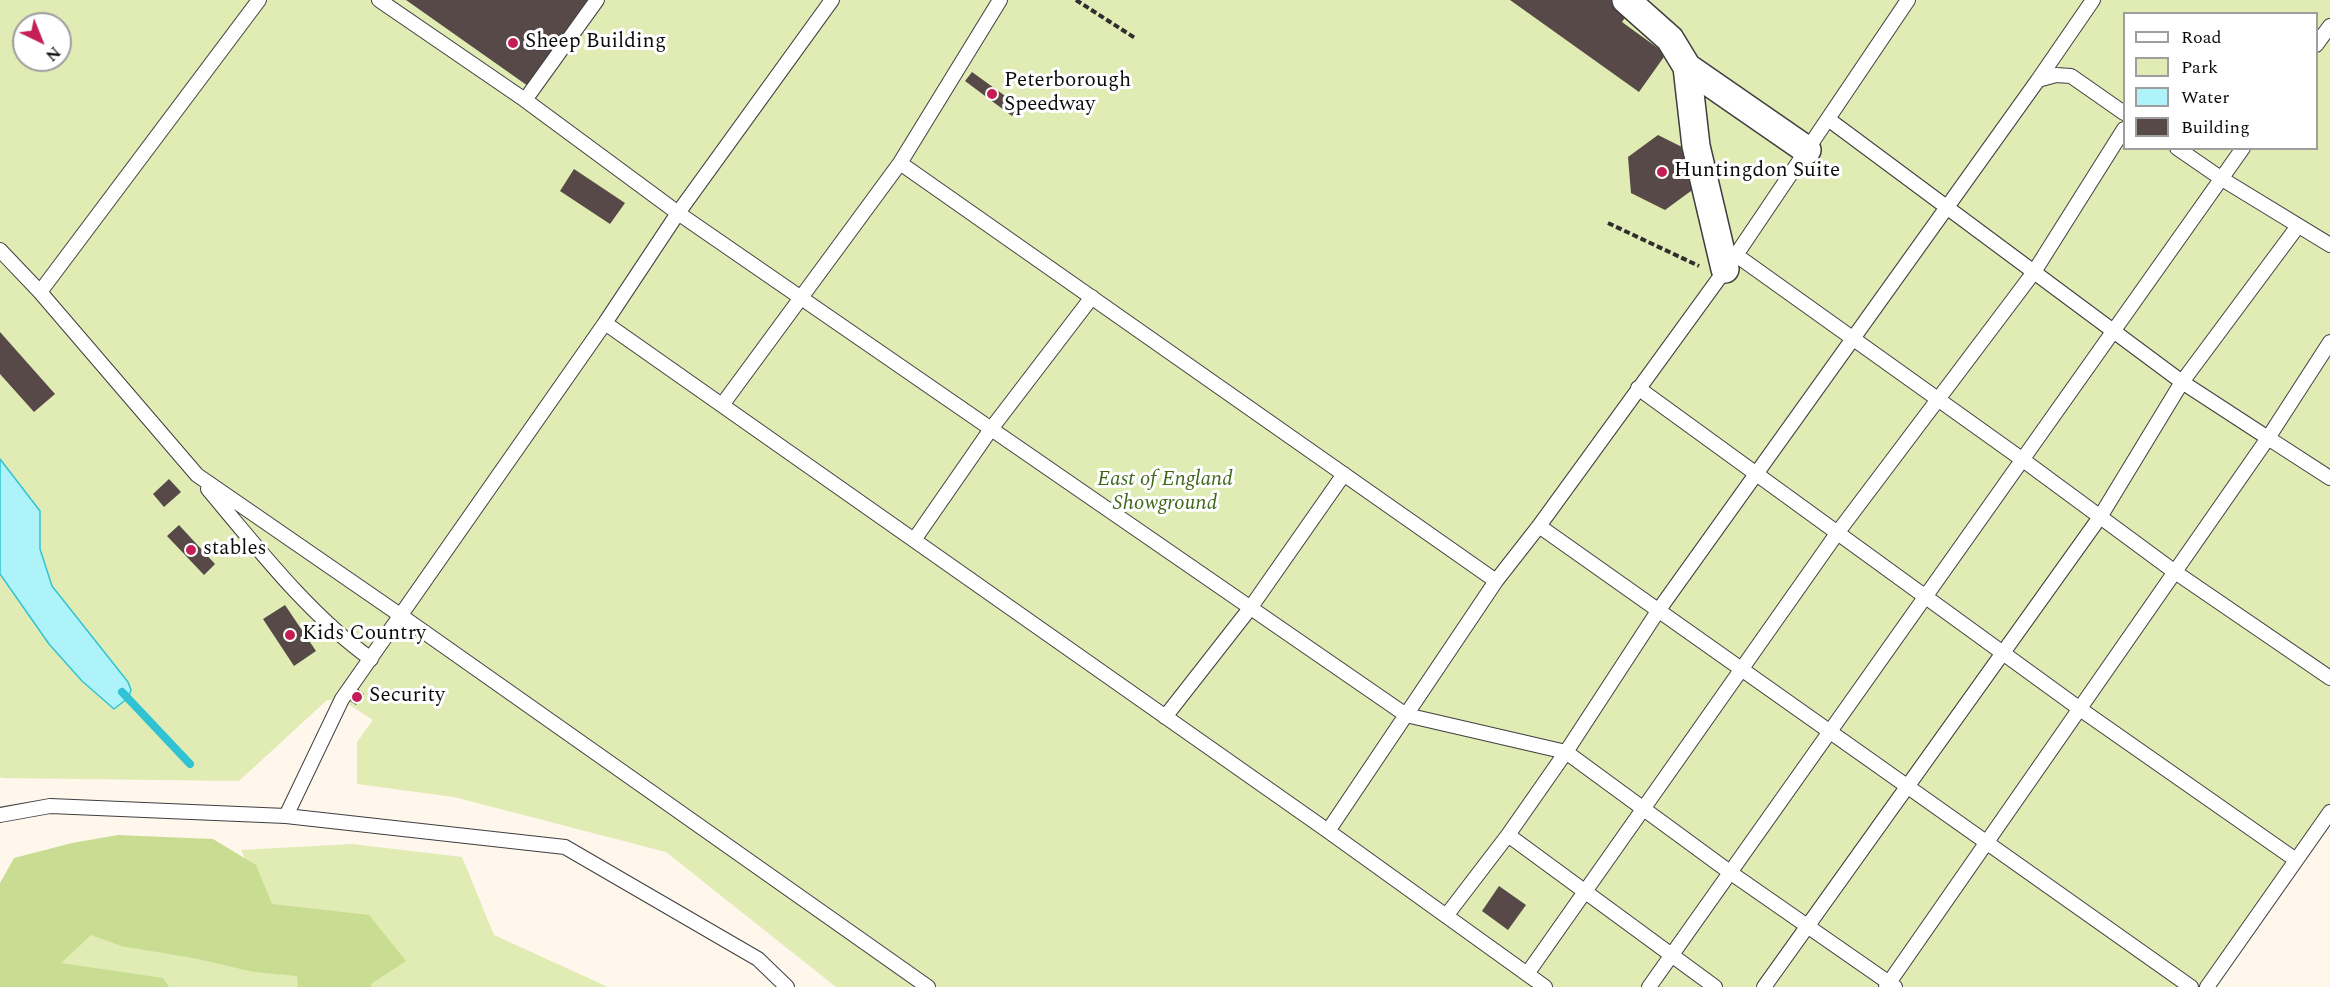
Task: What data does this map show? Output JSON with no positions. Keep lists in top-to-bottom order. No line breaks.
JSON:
{"parks":["East of England Showground"],"places":["Sheep Building","Peterborough Speedway","Huntingdon Suite","stables","Kids Country","Security"],"legend":["Road","Park","Water","Building"],"north":"bottom right"}
